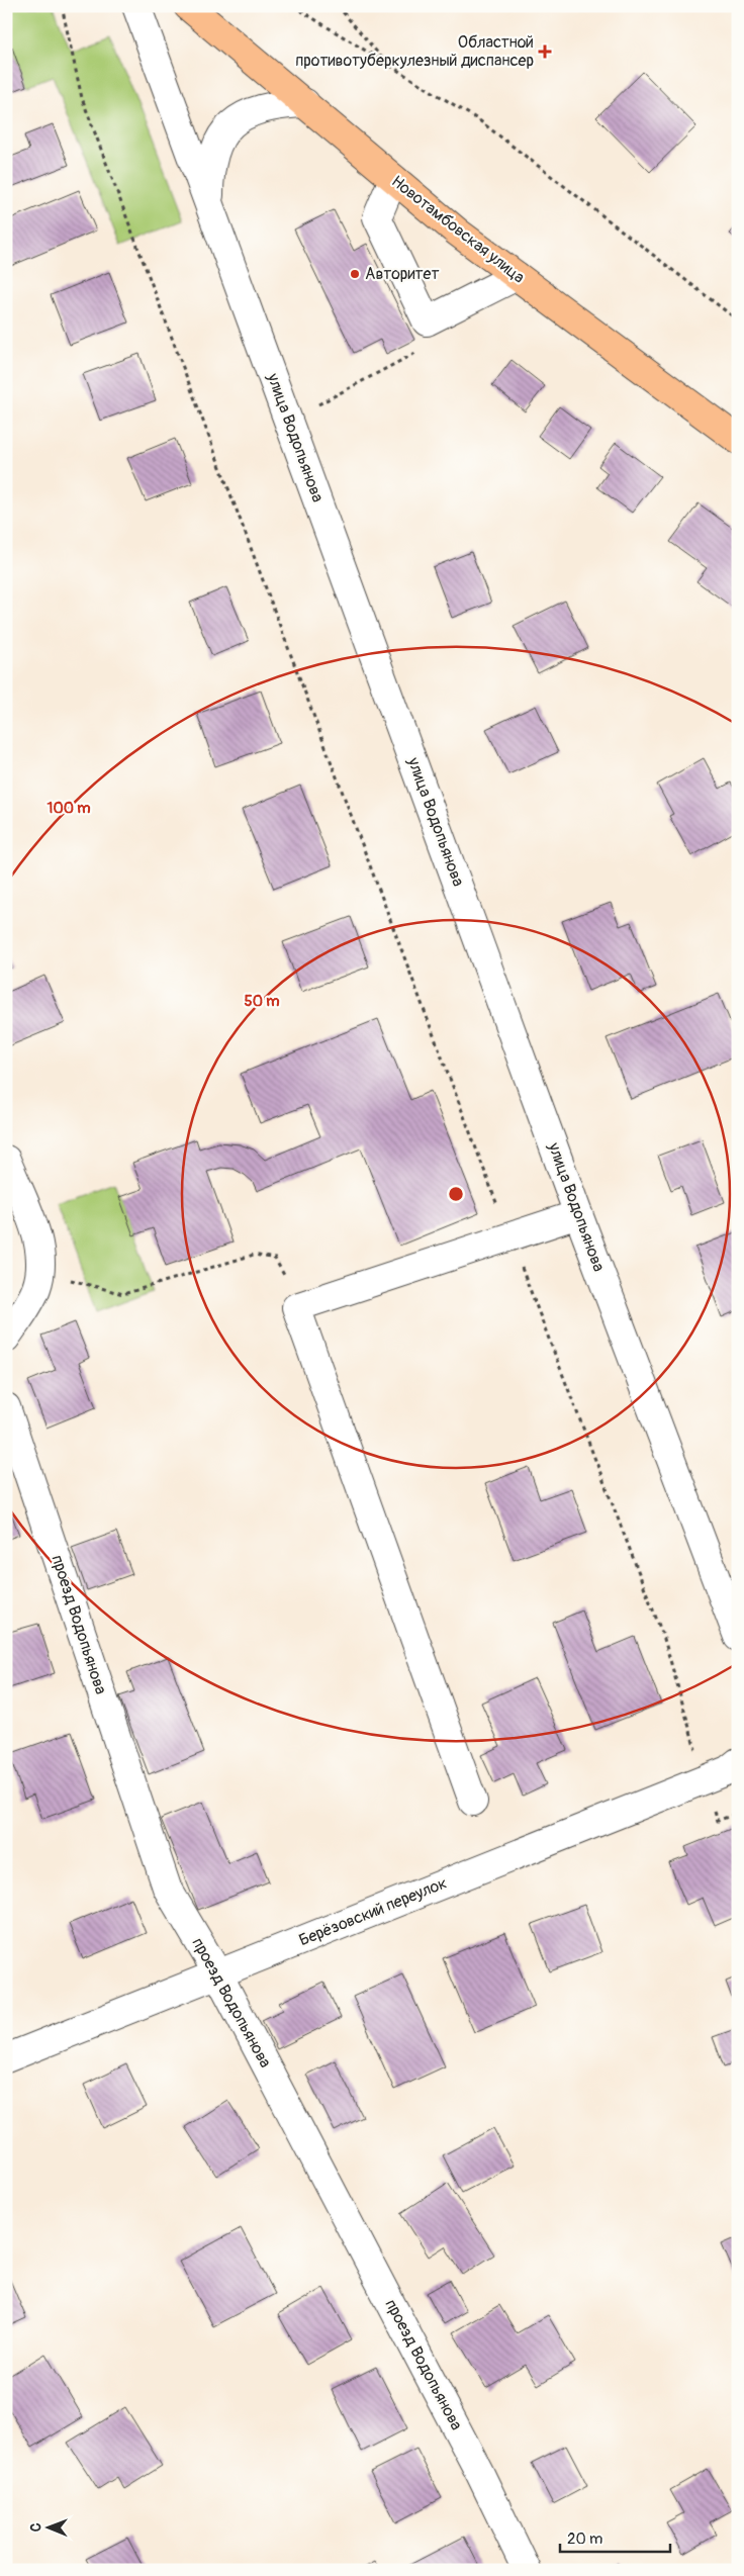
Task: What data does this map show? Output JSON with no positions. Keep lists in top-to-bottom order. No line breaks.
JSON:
{"streets":{"main road":["Новотамбовская улица"],"street":["улица Водопьянова","проезд Водопьянова","Берёзовский переулок"]},"crossings":[["проезд Водопьянова","Берёзовский переулок"]],"places":{"health":["Областной противотуберкулезный диспансер"],"other":["Авторитет"]},"scale_bar":"20 m","north":"left","rings":["100 m","50 m"]}
